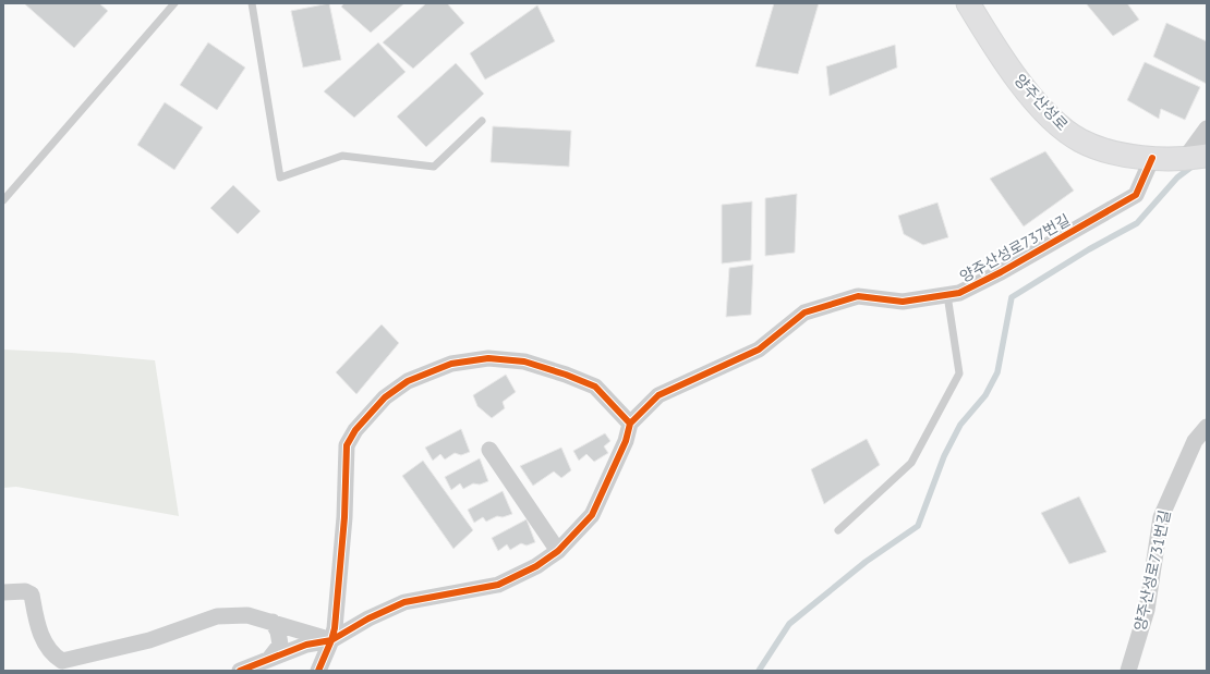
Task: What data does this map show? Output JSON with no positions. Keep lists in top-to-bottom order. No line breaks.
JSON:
{"streets":{"street":["양주산성로","양주산성로737번길","양주산성로731번길"]},"crossings":[["양주산성로","양주산성로737번길"]]}
